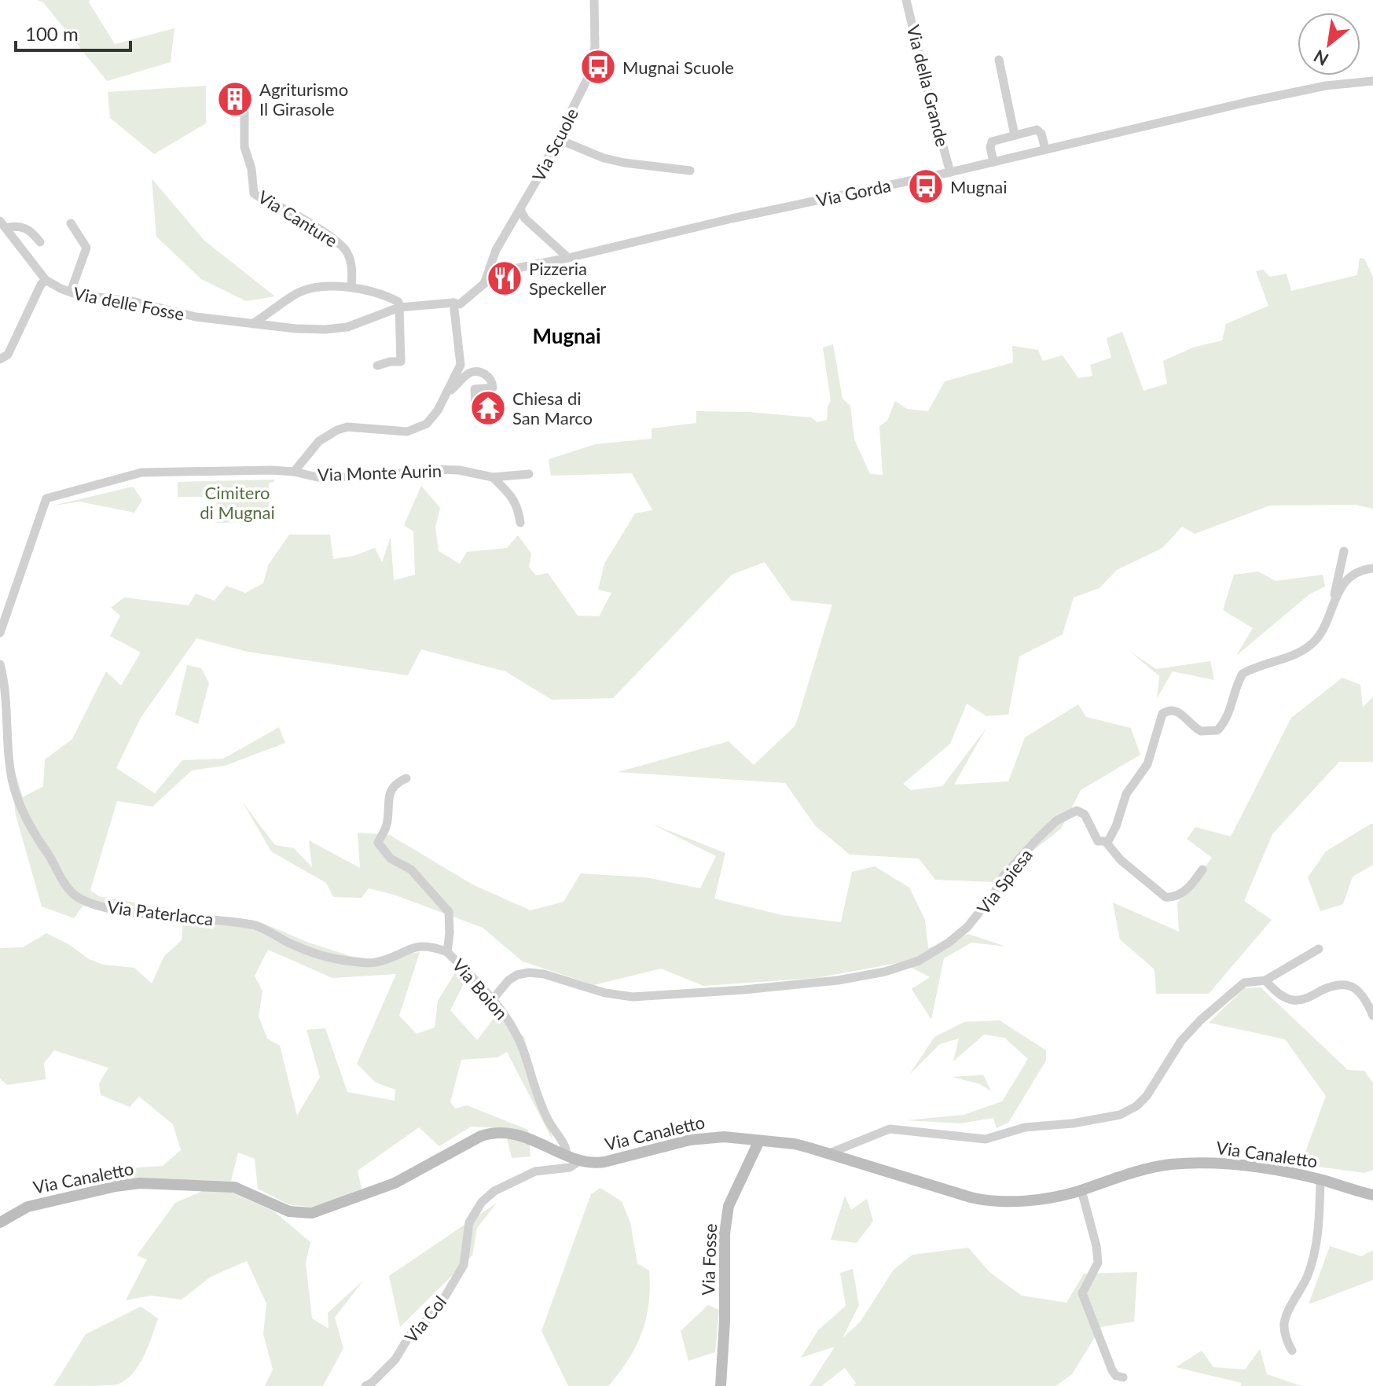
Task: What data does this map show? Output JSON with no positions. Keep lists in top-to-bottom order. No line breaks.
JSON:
{"streets":{"street":["Via della Grande","Via Scuole","Via Gorda","Via Canture","Via delle Fosse","Via Monte Aurin","Via Spiesa","Via Paterlacca","Via Boion","Via Canaletto","Via Fosse","Via Col"]},"crossings":[["Via della Grande","Via Gorda"],["Via Scuole","Via Gorda"],["Via Spiesa","Via Boion"],["Via Paterlacca","Via Boion"],["Via Boion","Via Canaletto"],["Via Canaletto","Via Fosse"],["Via Canaletto","Via Col"]],"districts":["Mugnai"],"parks":["Cimitero di Mugnai"],"places":{"bus stop":["Mugnai Scuole","Mugnai"],"building":["Agriturismo Il Girasole"],"restaurant":["Pizzeria Speckeller"],"temple":["Chiesa di San Marco"]},"scale_bar":"100 m","north":"bottom left"}
